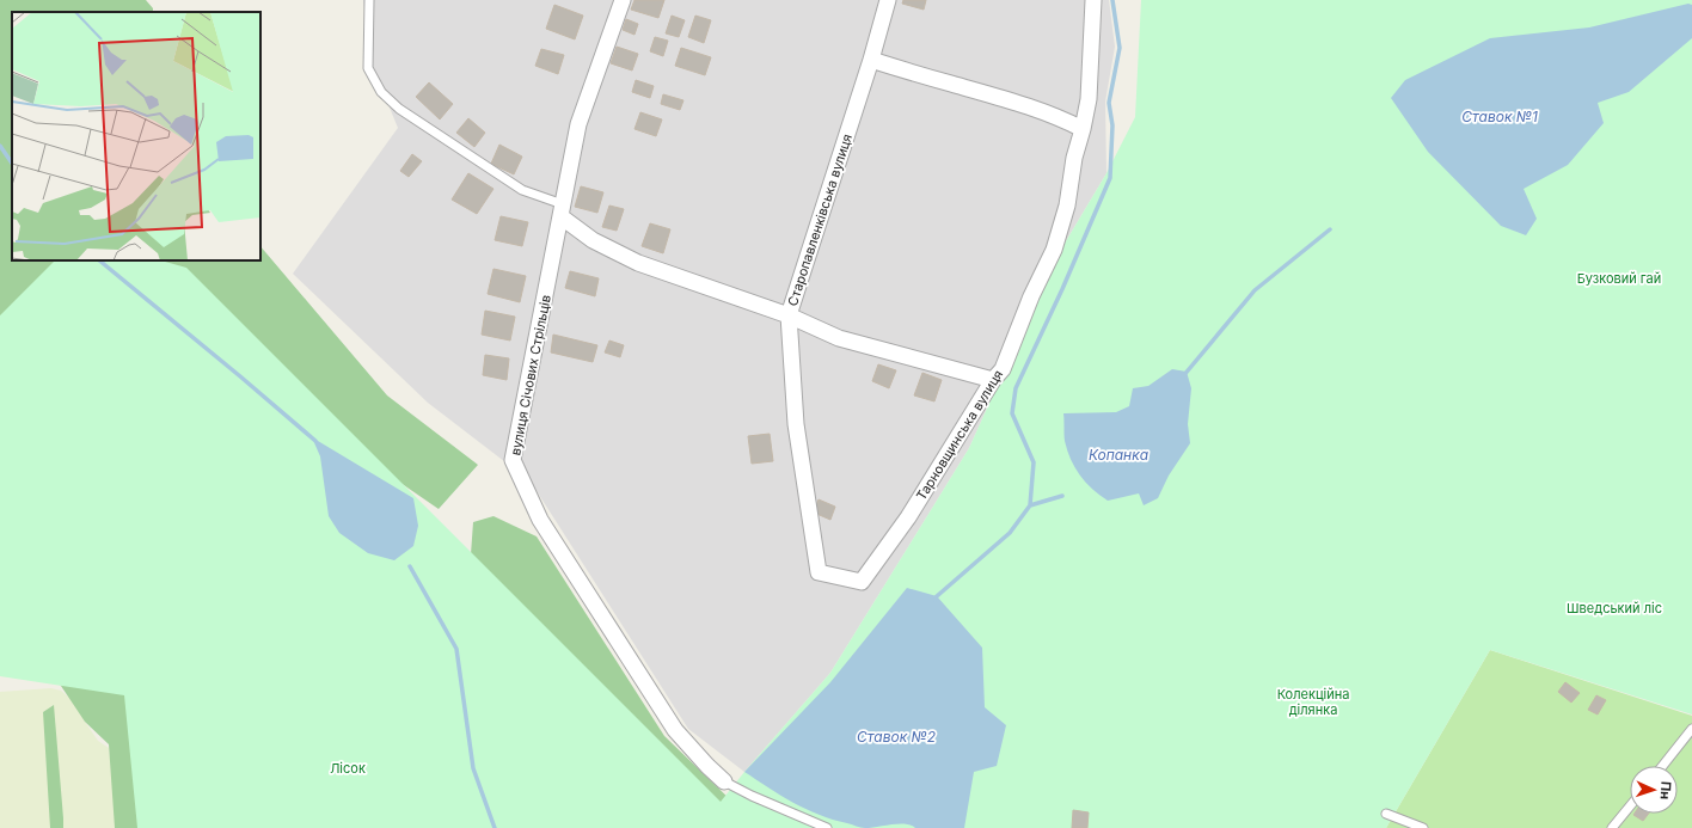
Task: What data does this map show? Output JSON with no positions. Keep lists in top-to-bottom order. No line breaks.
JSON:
{"streets":{"street":["Старопавленківська вулиця","вулиця Січових Стрільців","Тарновщинська вулиця"]},"crossings":[["Старопавленківська вулиця","Тарновщинська вулиця"]],"water":["Ставок №1","Копанка","Ставок №2"],"parks":["Бузковий гай","Шведський ліс","Колекційна ділянка","Лісок"],"north":"right"}
